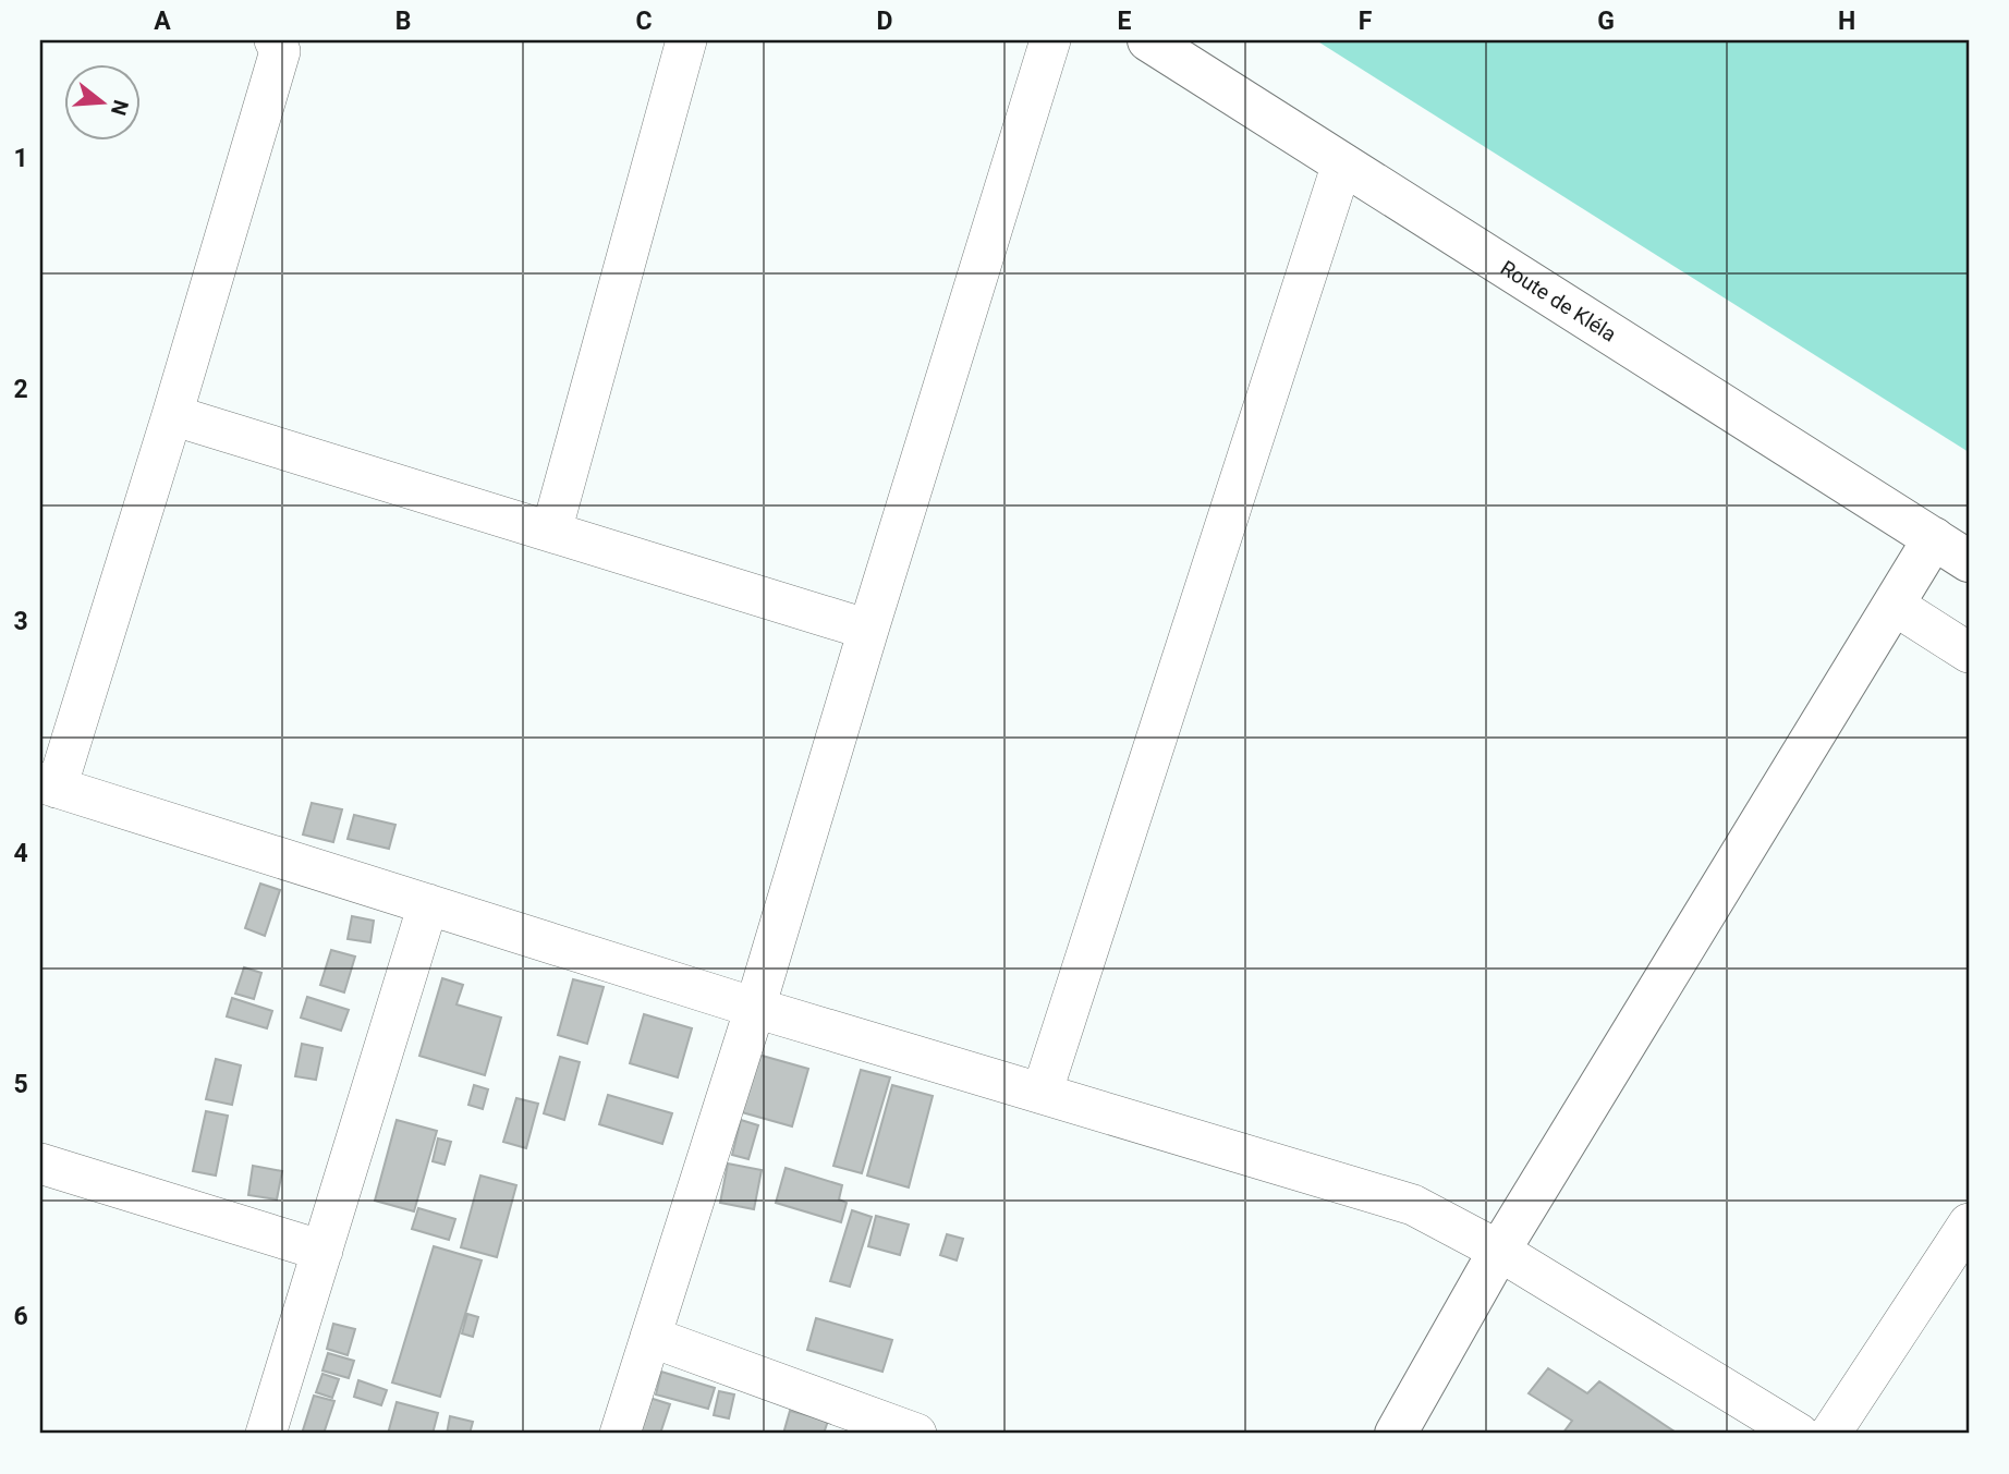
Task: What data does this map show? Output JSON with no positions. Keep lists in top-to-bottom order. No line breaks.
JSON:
{"streets":{"street":["Route de Kléla"]},"north":"right","grid":{"columns":["A","B","C","D","E","F","G","H"],"rows":["1","2","3","4","5","6"]}}
